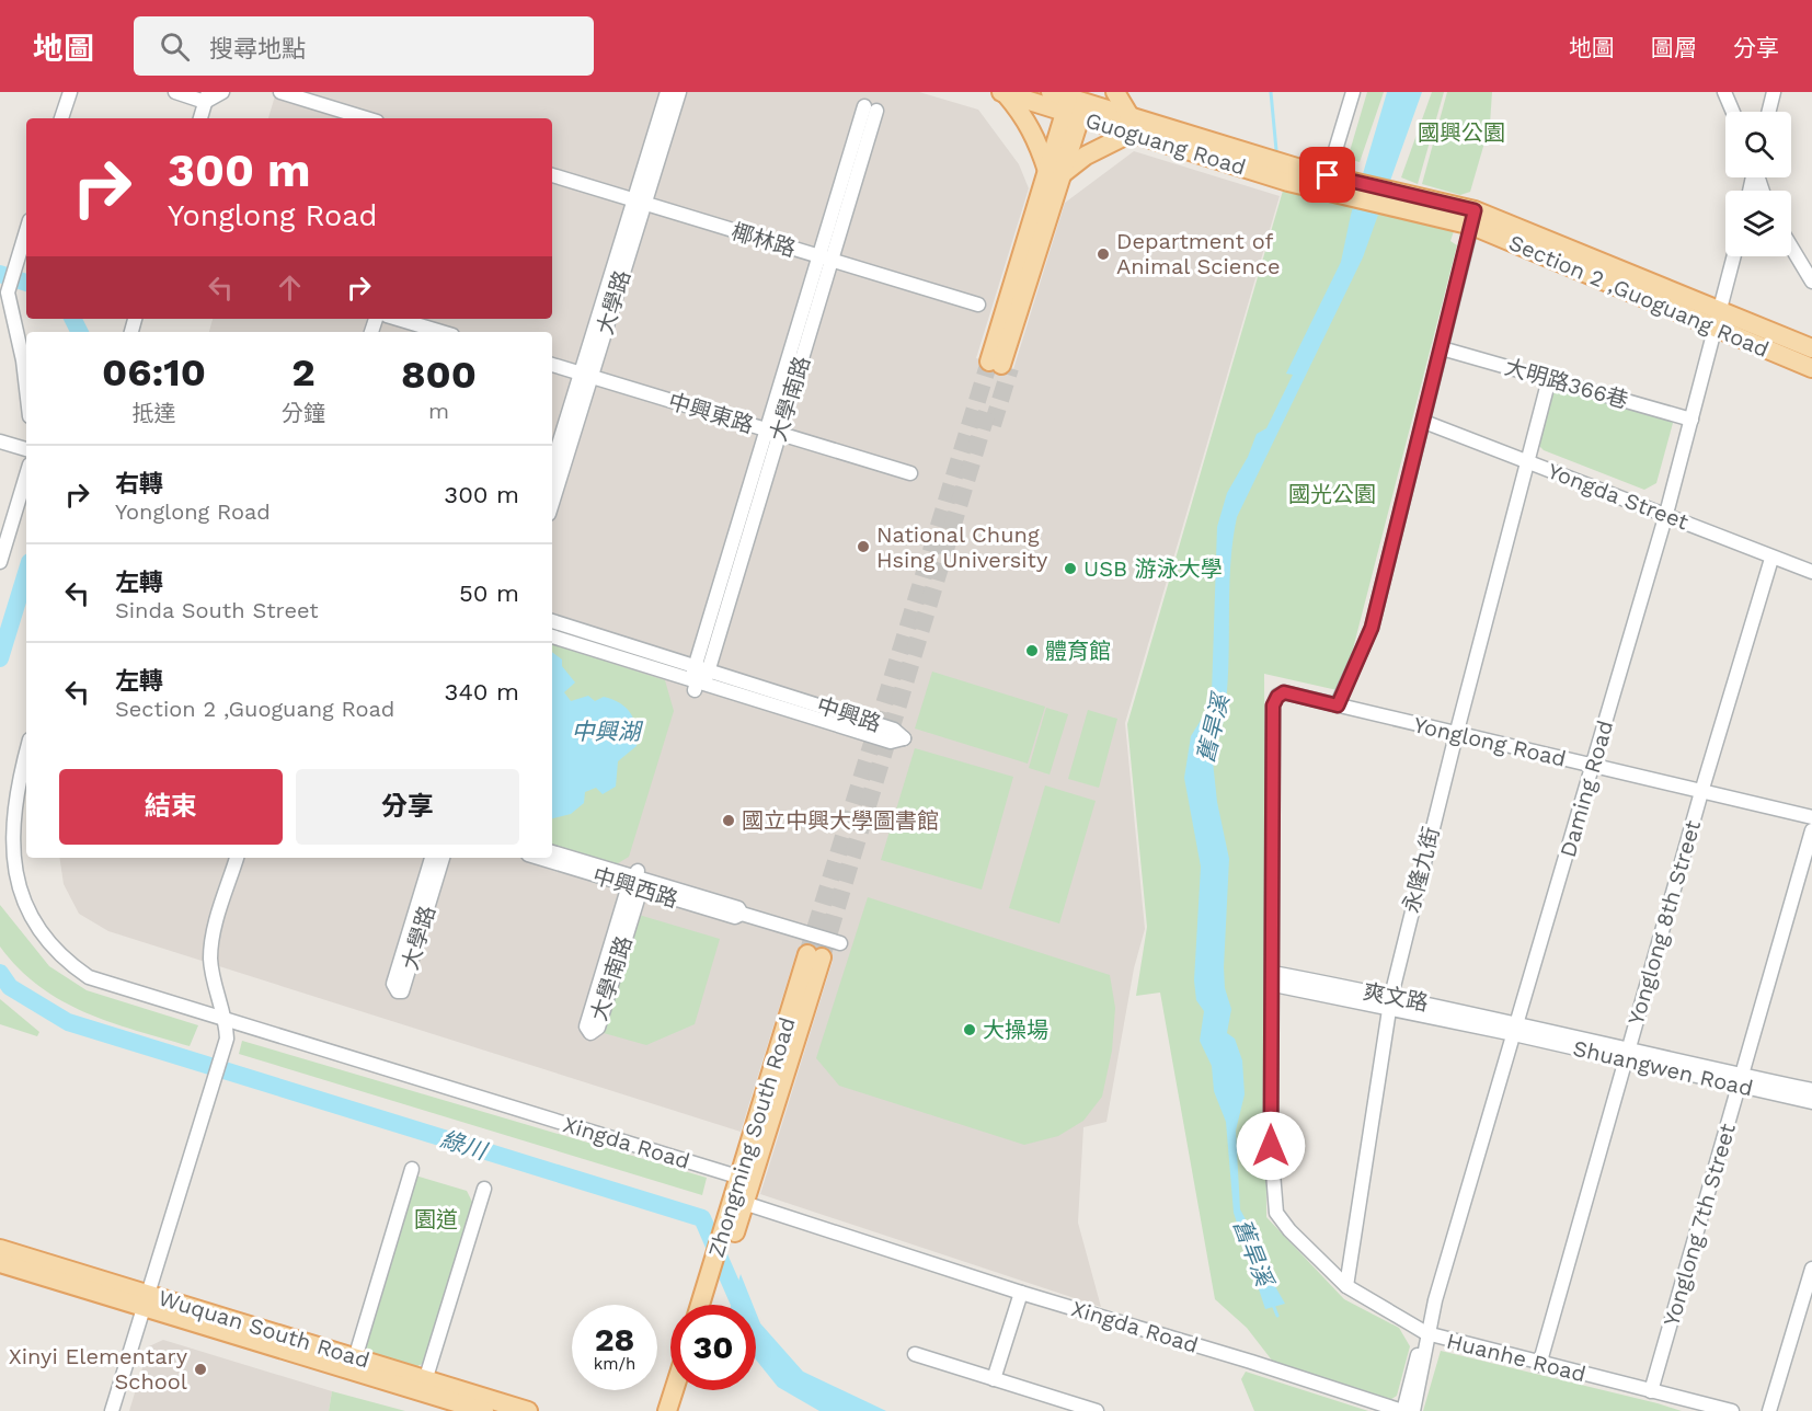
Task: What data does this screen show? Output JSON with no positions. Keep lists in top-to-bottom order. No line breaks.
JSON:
{"streets":{"main road":["Guoguang Road","Section 2 ,Guoguang Road","Zhongming South Road","Wuquan South Road"],"street":["椰林路","大學路","大明路366巷","大學南路","中興東路","Yongda Street","中興路","Yonglong Road","Daming Road","永隆九街","中興西路","Yonglong 8th Street","爽文路","Shuangwen Road","Xingda Road","Yonglong 7th Street","Huanhe Road"]},"crossings":[["Guoguang Road","Section 2 ,Guoguang Road"],["椰林路","大學路"],["椰林路","大學南路"],["Section 2 ,Guoguang Road","Daming Road"],["大學路","中興東路"],["大明路366巷","Daming Road"],["大明路366巷","永隆九街"],["大學南路","中興東路"],["大學南路","中興路"],["大學南路","中興西路"],["Yongda Street","Daming Road"],["Yongda Street","永隆九街"],["Yongda Street","Yonglong 8th Street"],["Yonglong Road","Daming Road"],["Yonglong Road","永隆九街"],["Yonglong Road","Yonglong 8th Street"],["Yonglong Road","Huanhe Road"],["Daming Road","爽文路"],["Daming Road","Shuangwen Road"],["Daming Road","Xingda Road"],["Daming Road","Huanhe Road"],["永隆九街","爽文路"],["永隆九街","Huanhe Road"],["Yonglong 8th Street","Shuangwen Road"],["Yonglong 8th Street","Huanhe Road"],["爽文路","Shuangwen Road"],["爽文路","Huanhe Road"],["Shuangwen Road","Yonglong 7th Street"],["Zhongming South Road","Xingda Road"],["Yonglong 7th Street","Huanhe Road"]],"water":["舊旱溪","中興湖","綠川"],"parks":["國興公園","國光公園","園道"],"places":["Department of Animal Science","National Chung Hsing University","USB 游泳大學","體育館","國立中興大學圖書館","大操場","Xinyi Elementary School"],"page":{"header":"地圖","search":"搜尋地點","nav":["地圖","圖層","分享"],"turn":["300 m","Yonglong Road"],"eta":["06:10","抵達","2","分鐘","800","m"],"list":[{"name":"右轉","note":"Yonglong Road","value":"300 m"},{"name":"左轉","note":"Sinda South Street","value":"50 m"},{"name":"左轉","note":"Section 2 ,Guoguang Road","value":"340 m"}],"buttons":["結束","分享"],"speed":"28 km/h","limit":"30"}}
